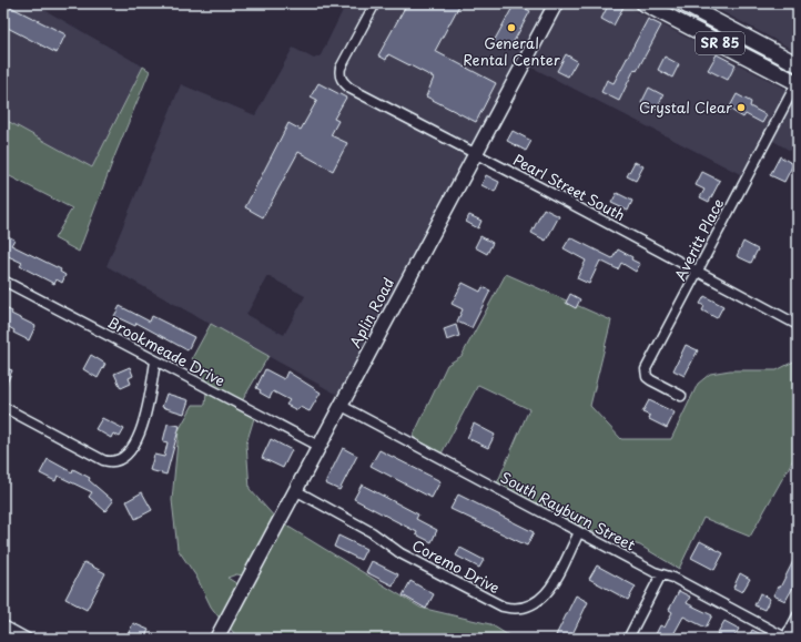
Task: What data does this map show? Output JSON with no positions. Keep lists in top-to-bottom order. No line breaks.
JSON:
{"streets":{"main road":["SR 85"],"street":["Pearl Street South","Averitt Place","Aplin Road","Brookmeade Drive","South Rayburn Street","Coremo Drive"]},"crossings":[["SR 85","Averitt Place"],["Pearl Street South","Averitt Place"],["Pearl Street South","Aplin Road"],["Aplin Road","Brookmeade Drive"],["Aplin Road","South Rayburn Street"],["Aplin Road","Coremo Drive"],["South Rayburn Street","Coremo Drive"]],"places":["General Rental Center","Crystal Clear"]}
